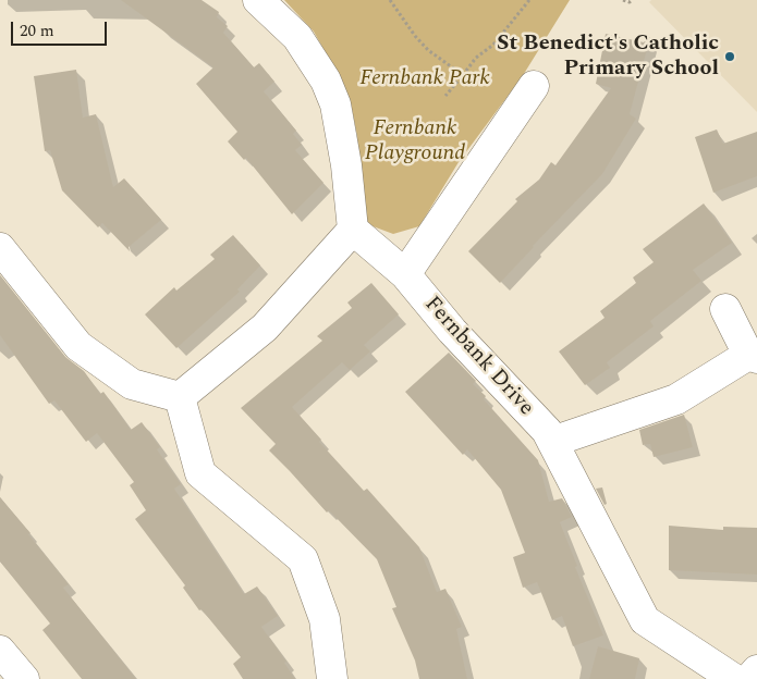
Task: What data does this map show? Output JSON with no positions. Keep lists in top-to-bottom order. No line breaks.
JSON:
{"streets":{"street":["Fernbank Drive"]},"parks":["Fernbank Park","Fernbank Playground"],"places":["St Benedict's Catholic Primary School"],"scale_bar":"20 m"}
